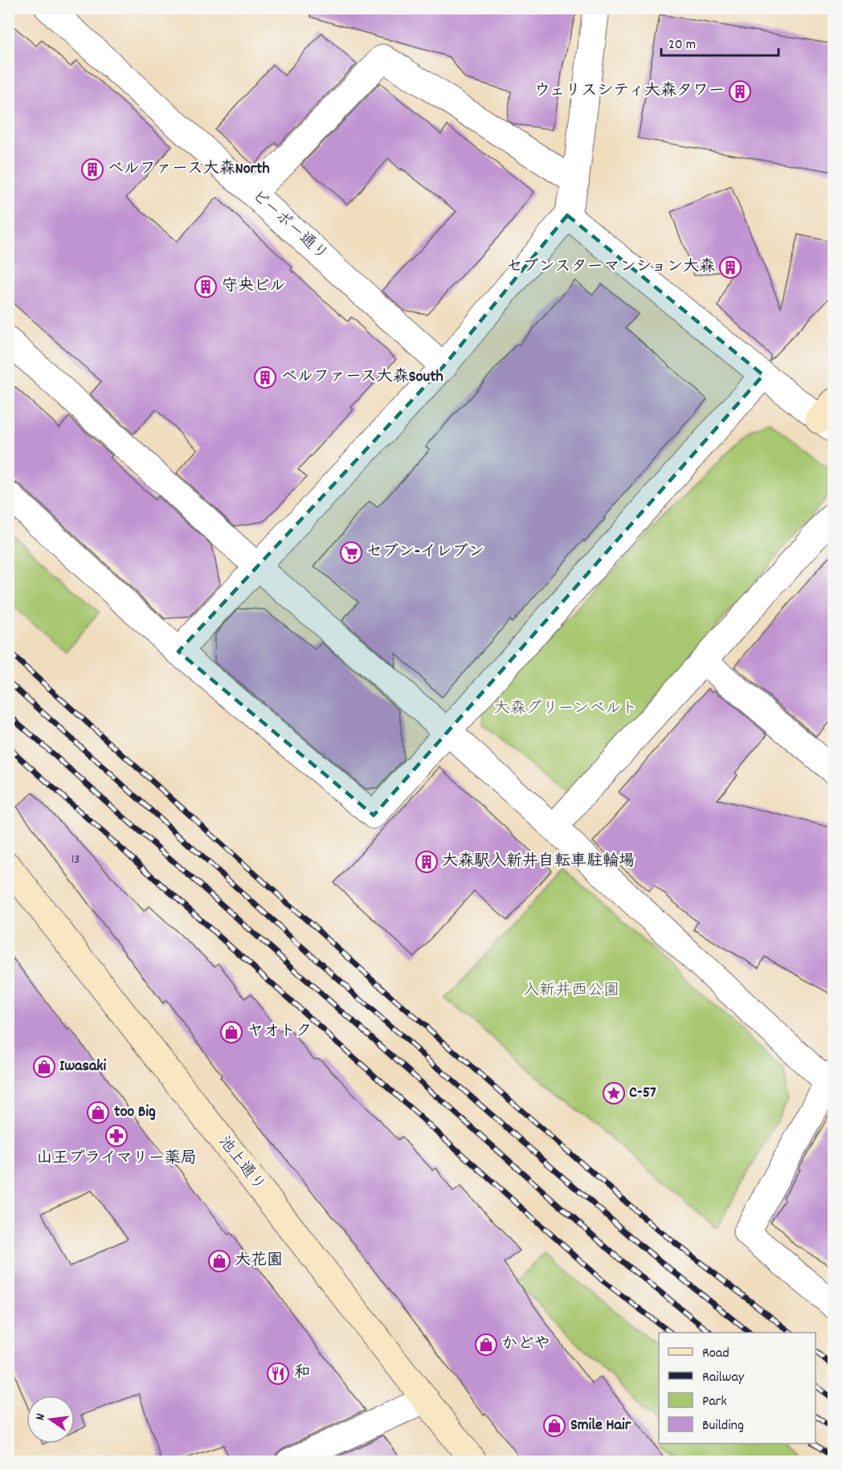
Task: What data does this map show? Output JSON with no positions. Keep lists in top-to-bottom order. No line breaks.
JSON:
{"streets":{"main road":["池上通り"],"street":["ピーポー通り"]},"parks":["大森グリーンベルト","入新井西公園"],"places":{"building":["ウェリスシティ大森タワー","ベルファース大森North","セブンスターマンション大森","守央ビル","ベルファース大森South","大森駅入新井自転車駐輪場"],"supermarket":["セブン-イレブン"],"shop":["ヤオトク","Iwasaki","too Big","大花園","かどや","Smile Hair"],"place":["C-57"],"pharmacy":["山王プライマリー薬局"],"restaurant":["和"]},"house_numbers":["13"],"legend":["Road","Railway","Park","Building"],"scale_bar":"20 m","north":"left"}
